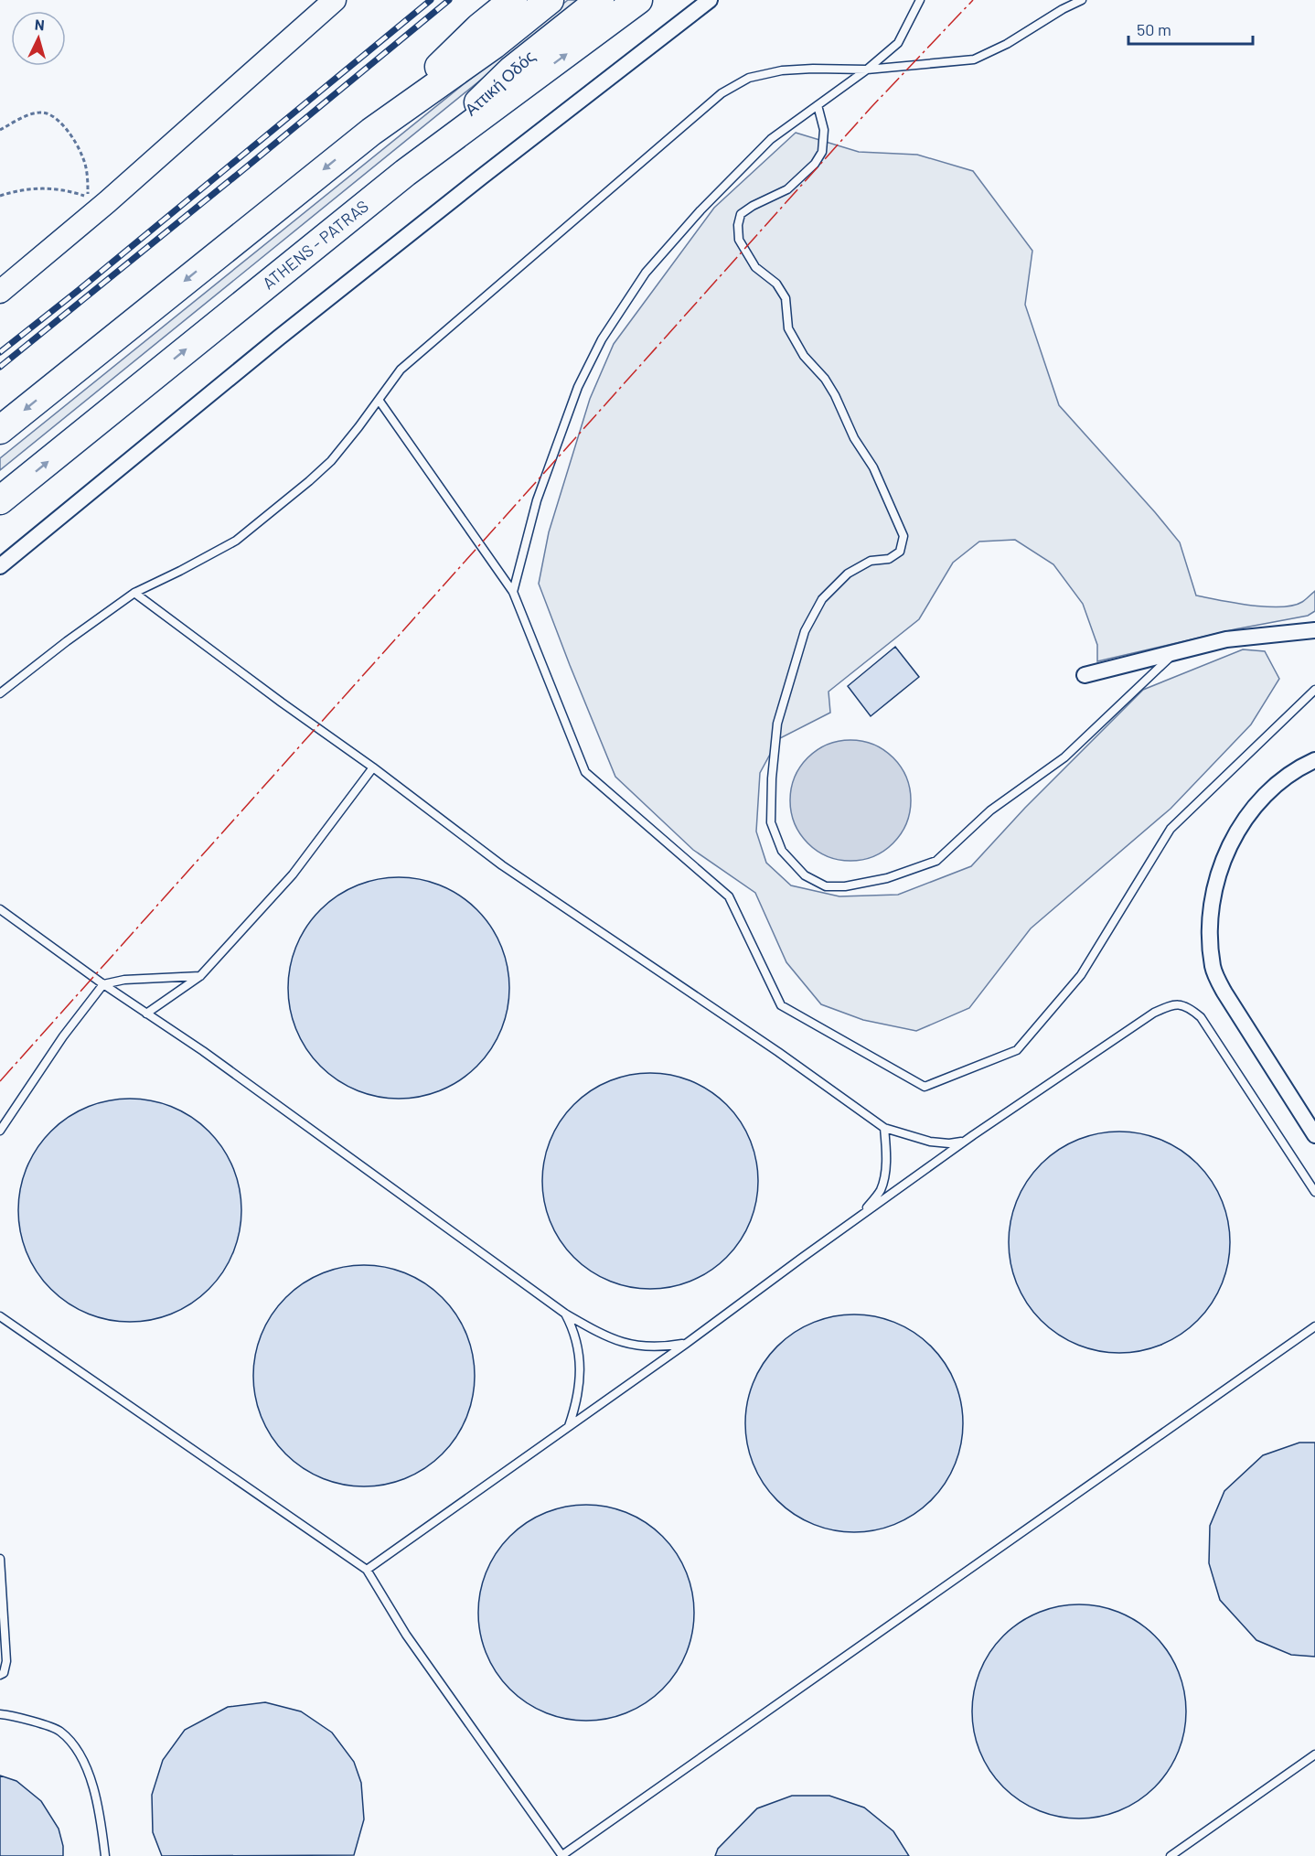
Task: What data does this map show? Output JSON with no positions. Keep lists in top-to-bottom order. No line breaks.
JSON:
{"streets":{"highway":["Αττική Οδός","ATHENS - PATRAS"]},"crossings":[["Αττική Οδός","ATHENS - PATRAS"]],"scale_bar":"50 m","north":"top"}
